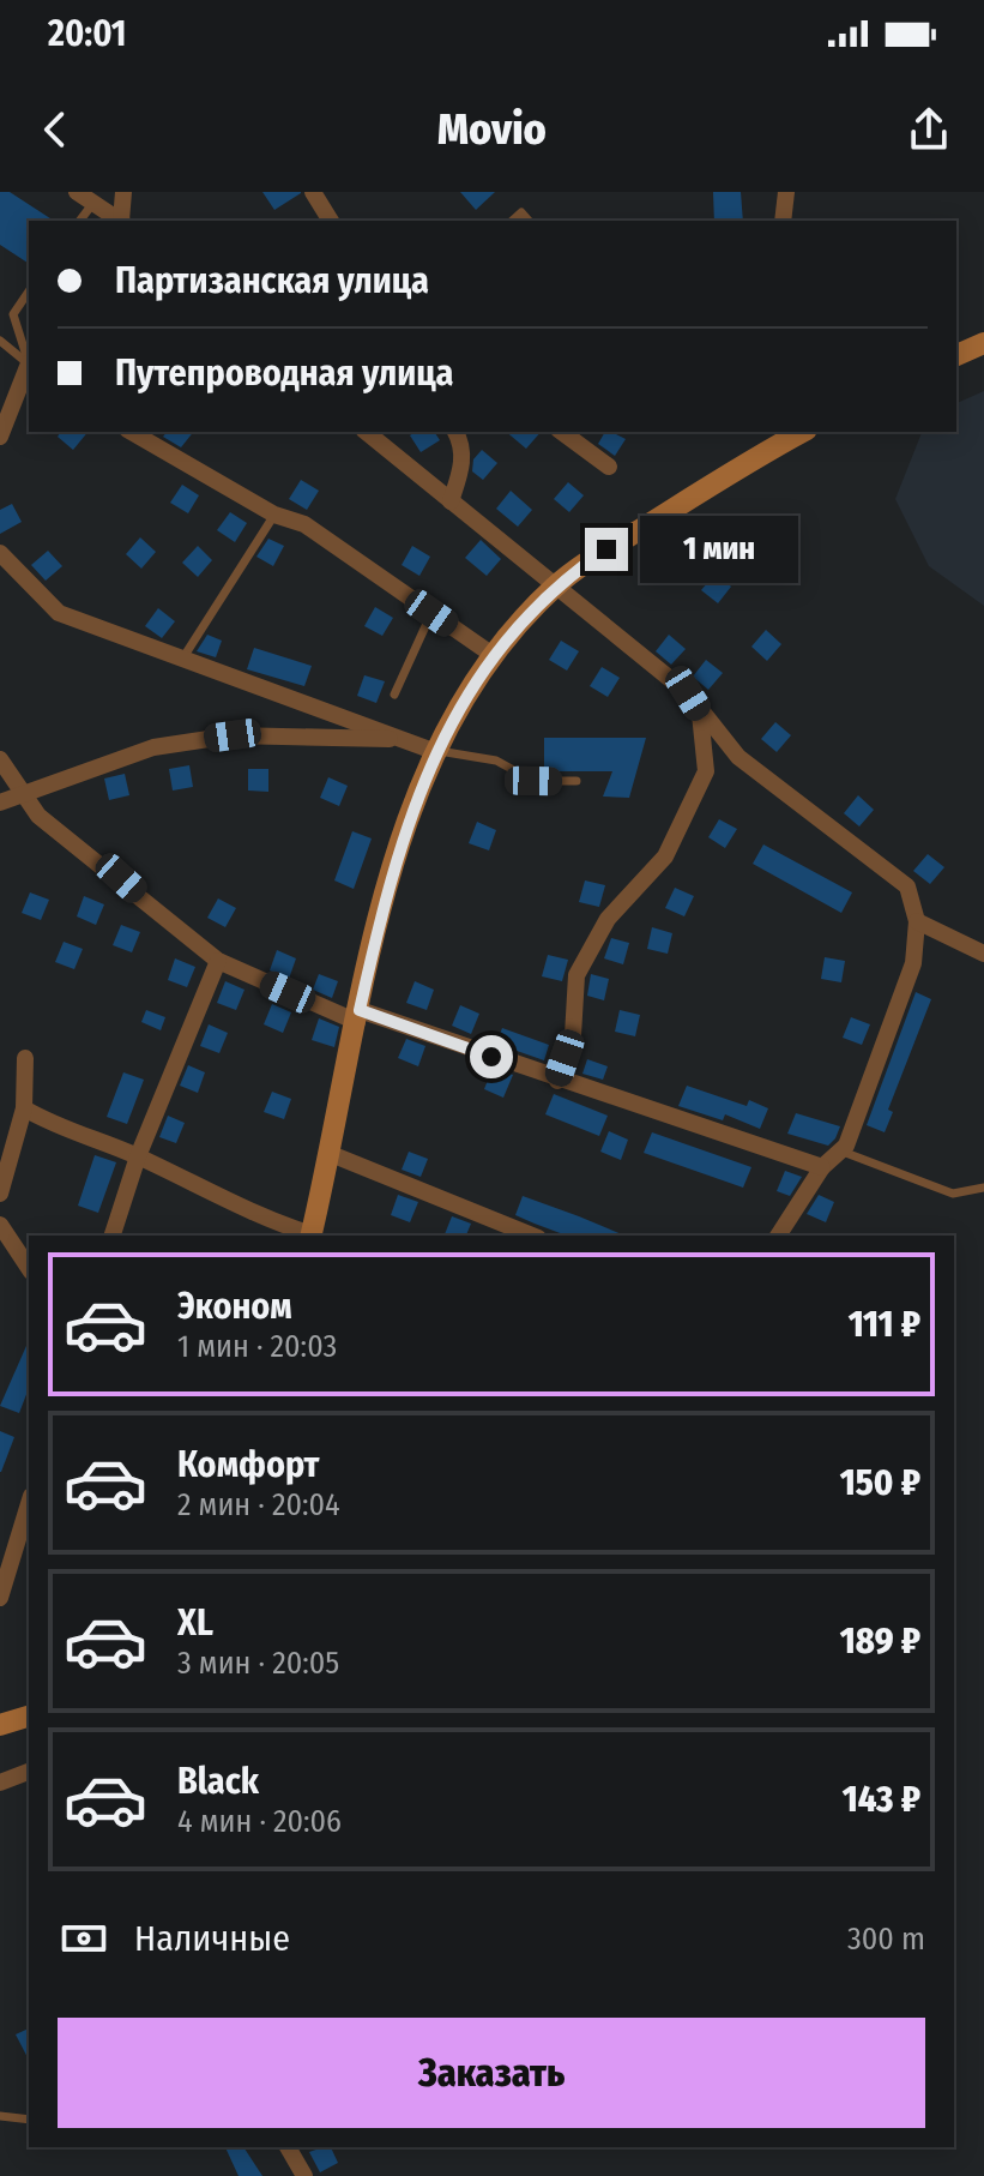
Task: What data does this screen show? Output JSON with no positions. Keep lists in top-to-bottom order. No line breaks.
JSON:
{"page":{"status":"20:01","header":"Movio","banner":["Партизанская улица","Путепроводная улица"],"bubble":"1 мин","list":[{"name":"Эконом","note":"1 мин · 20:03","value":"111 ₽"},{"name":"Комфорт","note":"2 мин · 20:04","value":"150 ₽"},{"name":"XL","note":"3 мин · 20:05","value":"189 ₽"},{"name":"Black","note":"4 мин · 20:06","value":"143 ₽"}],"pay":["Наличные","300 m"],"buttons":"Заказать"}}
